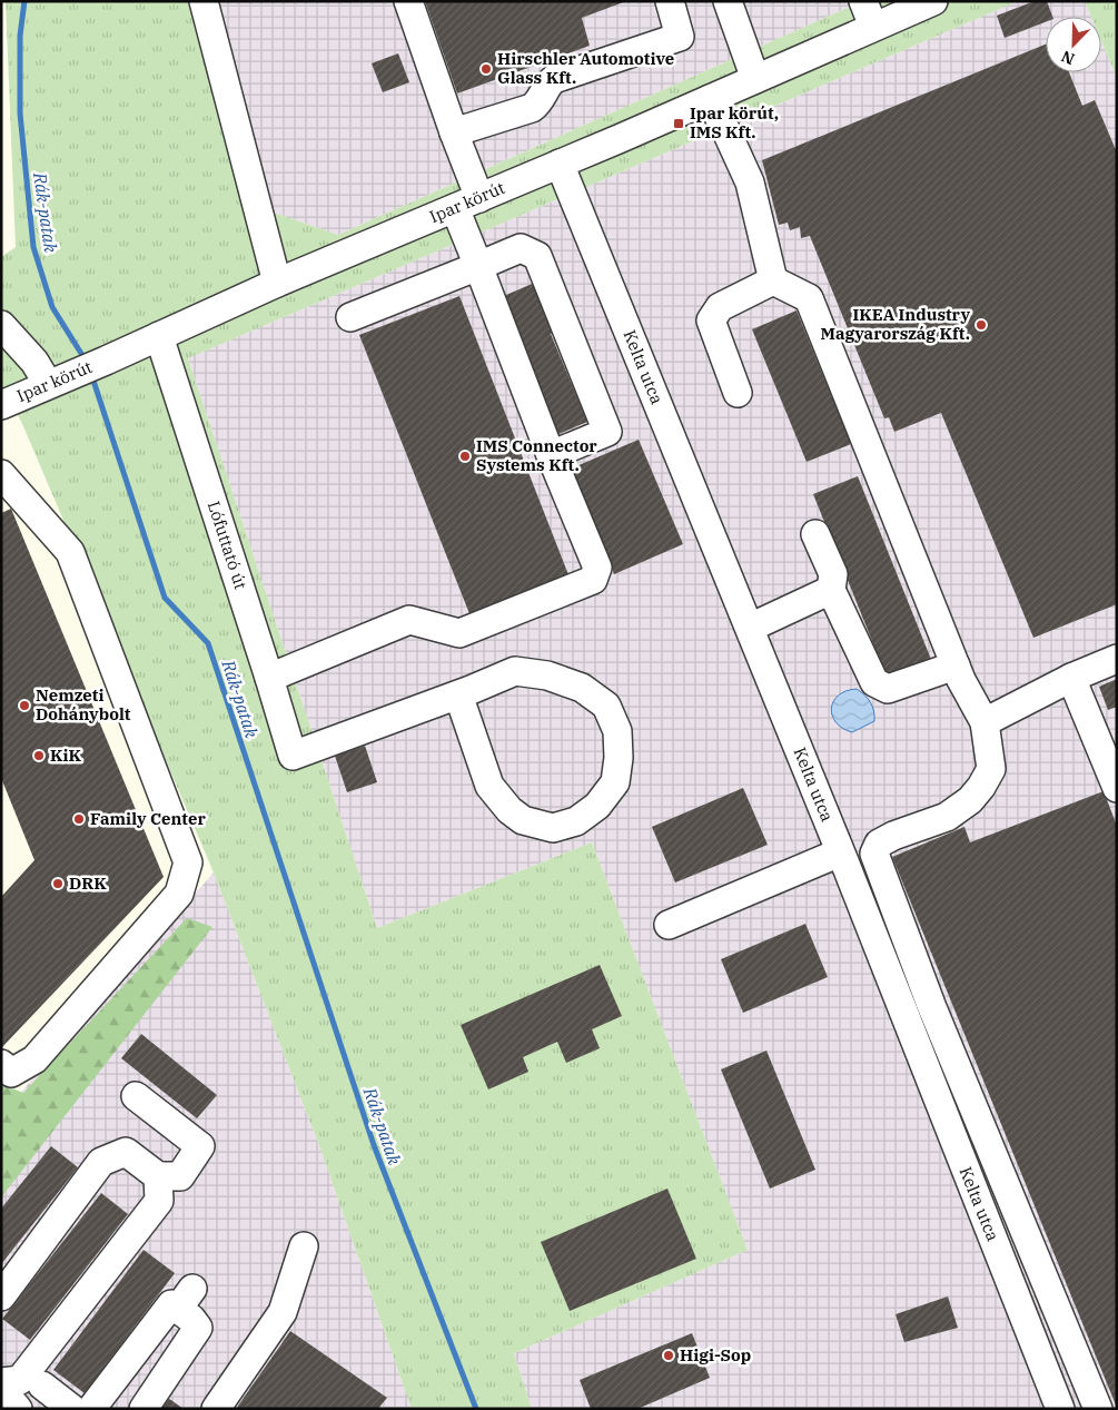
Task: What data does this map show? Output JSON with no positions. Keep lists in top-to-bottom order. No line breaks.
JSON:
{"streets":{"street":["Ipar körút","Kelta utca","Lófuttató út"]},"crossings":[["Ipar körút","Kelta utca"],["Ipar körút","Lófuttató út"]],"water":["Rák-patak"],"places":{"other":["Hirschler Automotive Glass Kft.","IKEA Industry Magyarország Kft.","IMS Connector Systems Kft.","Nemzeti Dohánybolt","KiK","Family Center","DRK","Higi-Sop"],"transit":["Ipar körút, IMS Kft."]},"north":"bottom left"}
